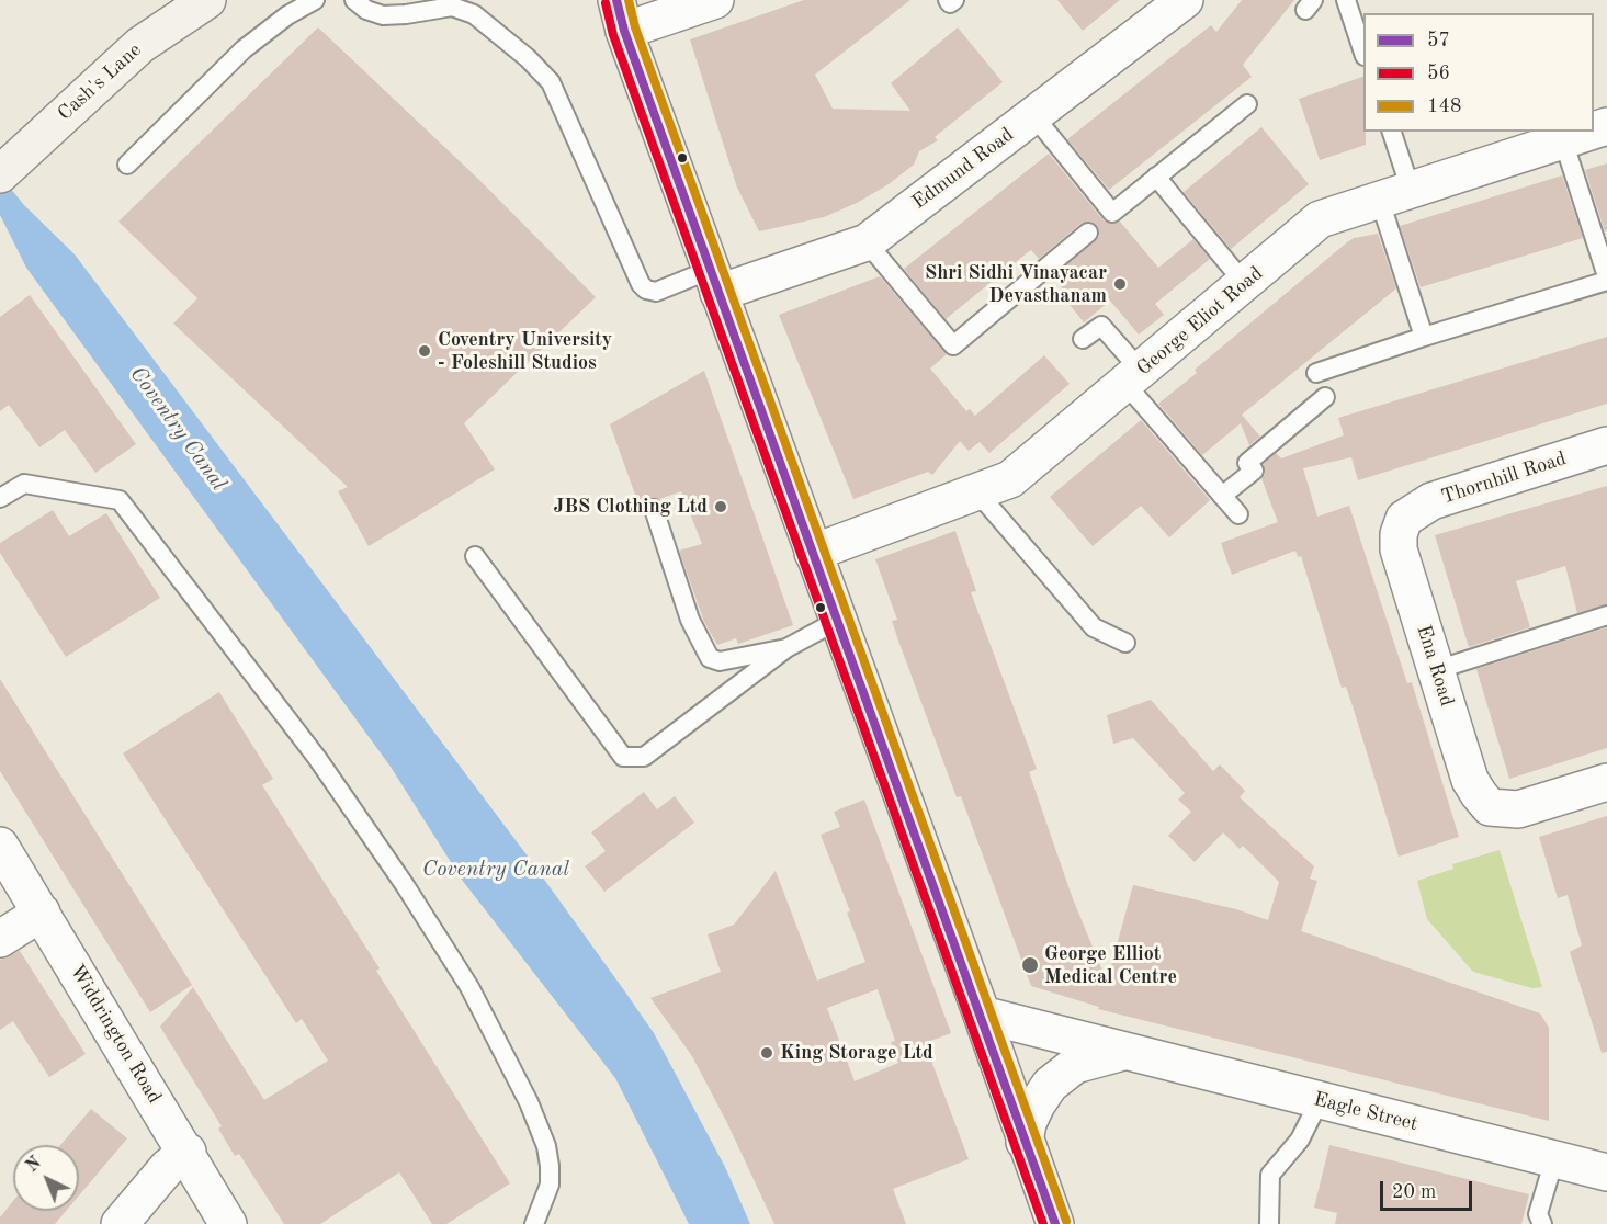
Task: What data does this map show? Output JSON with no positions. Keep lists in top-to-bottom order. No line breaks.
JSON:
{"streets":{"main road":["Cash's Lane"],"street":["Edmund Road","George Eliot Road","Thornhill Road","Ena Road","Widdrington Road","Eagle Street"]},"crossings":[["Thornhill Road","Ena Road"]],"water":["Coventry Canal"],"places":["Shri Sidhi Vinayacar Devasthanam","Coventry University - Foleshill Studios","JBS Clothing Ltd","George Elliot Medical Centre","King Storage Ltd"],"lines":["transit line 57","transit line 148","transit line 56"],"legend":["57","56","148"],"scale_bar":"20 m","north":"top left"}
